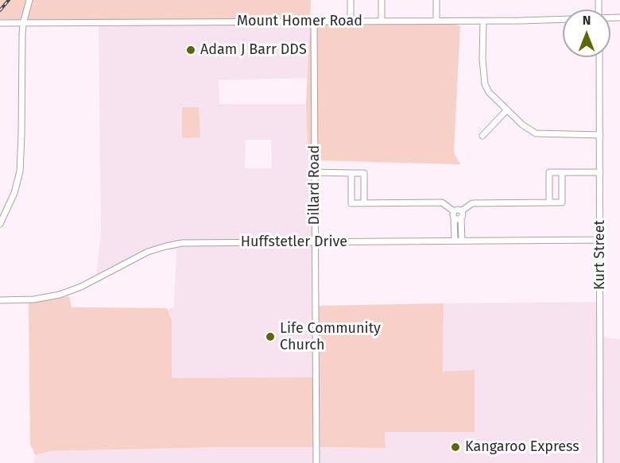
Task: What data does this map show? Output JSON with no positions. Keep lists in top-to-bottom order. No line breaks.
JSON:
{"streets":{"street":["Mount Homer Road","Dillard Road","Huffstetler Drive","Kurt Street"]},"crossings":[["Mount Homer Road","Dillard Road"],["Dillard Road","Huffstetler Drive"],["Huffstetler Drive","Kurt Street"]],"places":["Adam J Barr DDS","Life Community Church","Kangaroo Express"],"north":"top"}
